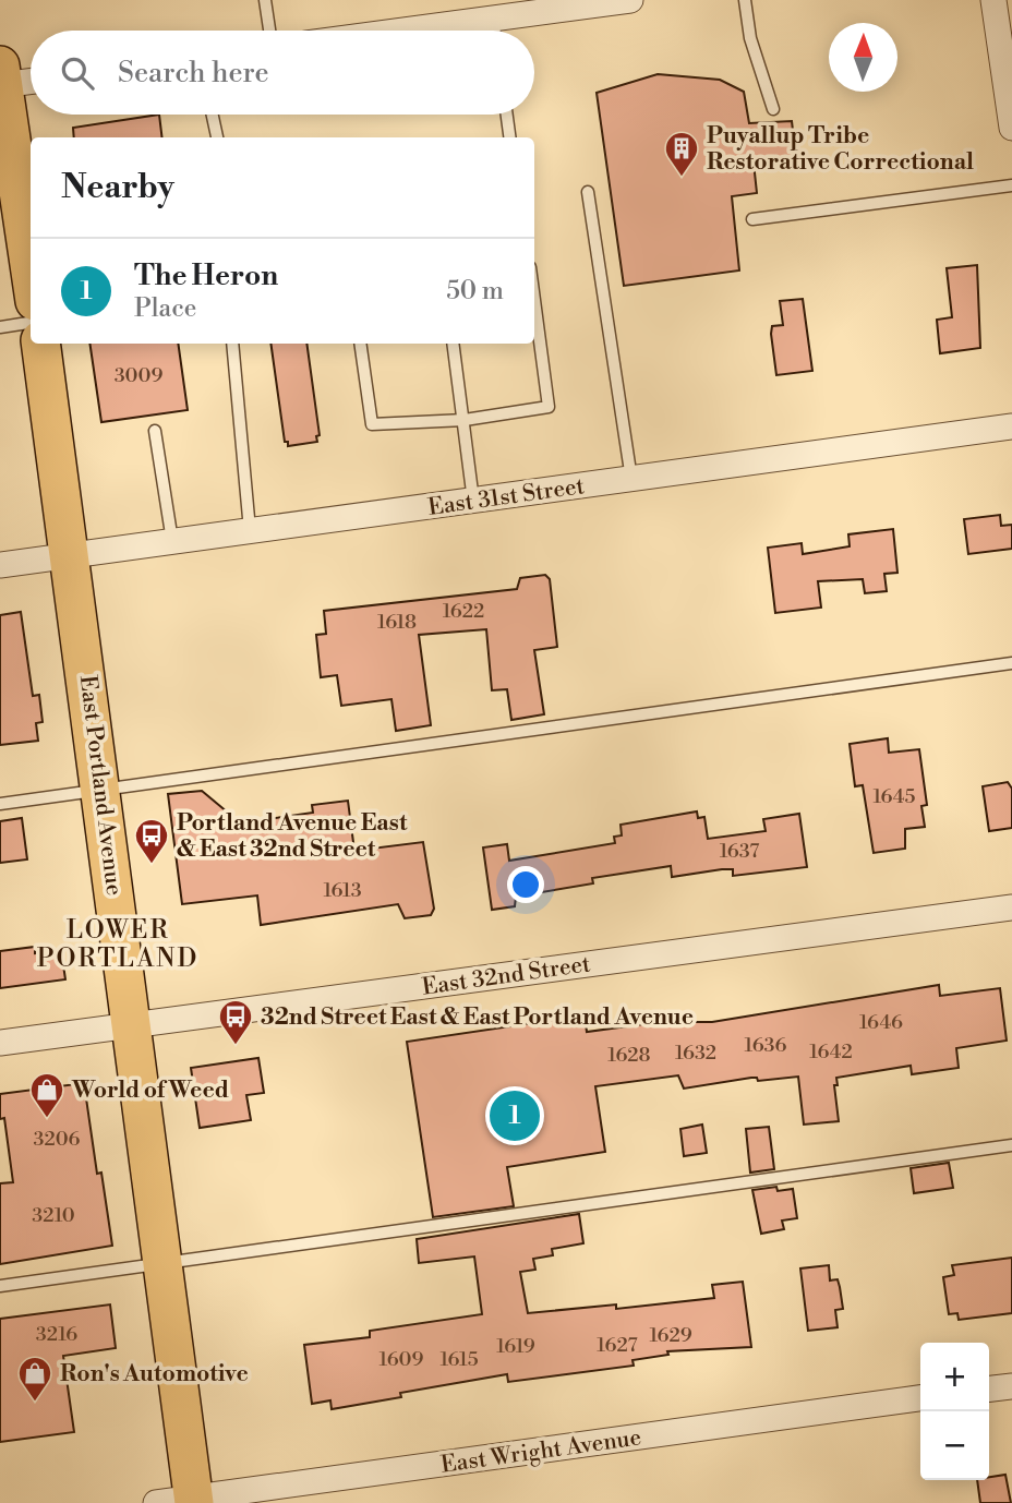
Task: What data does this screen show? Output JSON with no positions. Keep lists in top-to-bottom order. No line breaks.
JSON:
{"streets":{"main road":["East Portland Avenue"],"street":["East 31st Street","East 32nd Street","East Wright Avenue"]},"crossings":[["East 31st Street","East Portland Avenue"],["East Portland Avenue","East 32nd Street"],["East Portland Avenue","East Wright Avenue"]],"districts":["LOWER PORTLAND"],"places":{"building":["Puyallup Tribe Restorative Correctional"],"bus stop":["Portland Avenue East & East 32nd Street","32nd Street East & East Portland Avenue"],"shop":["World of Weed","Ron's Automotive"]},"house_numbers":["3009","1622","1618","1645","1637","1613","1646","1636","1642","1632","1628","3206","3210","3216","1629","1627","1619","1609","1615"],"north":"top","page":{"search":"Search here","heading":"Nearby","list":[{"mark":"1","name":"The Heron","note":"Place","value":"50 m"}],"pins":"1","map_buttons":["+","−"]}}
